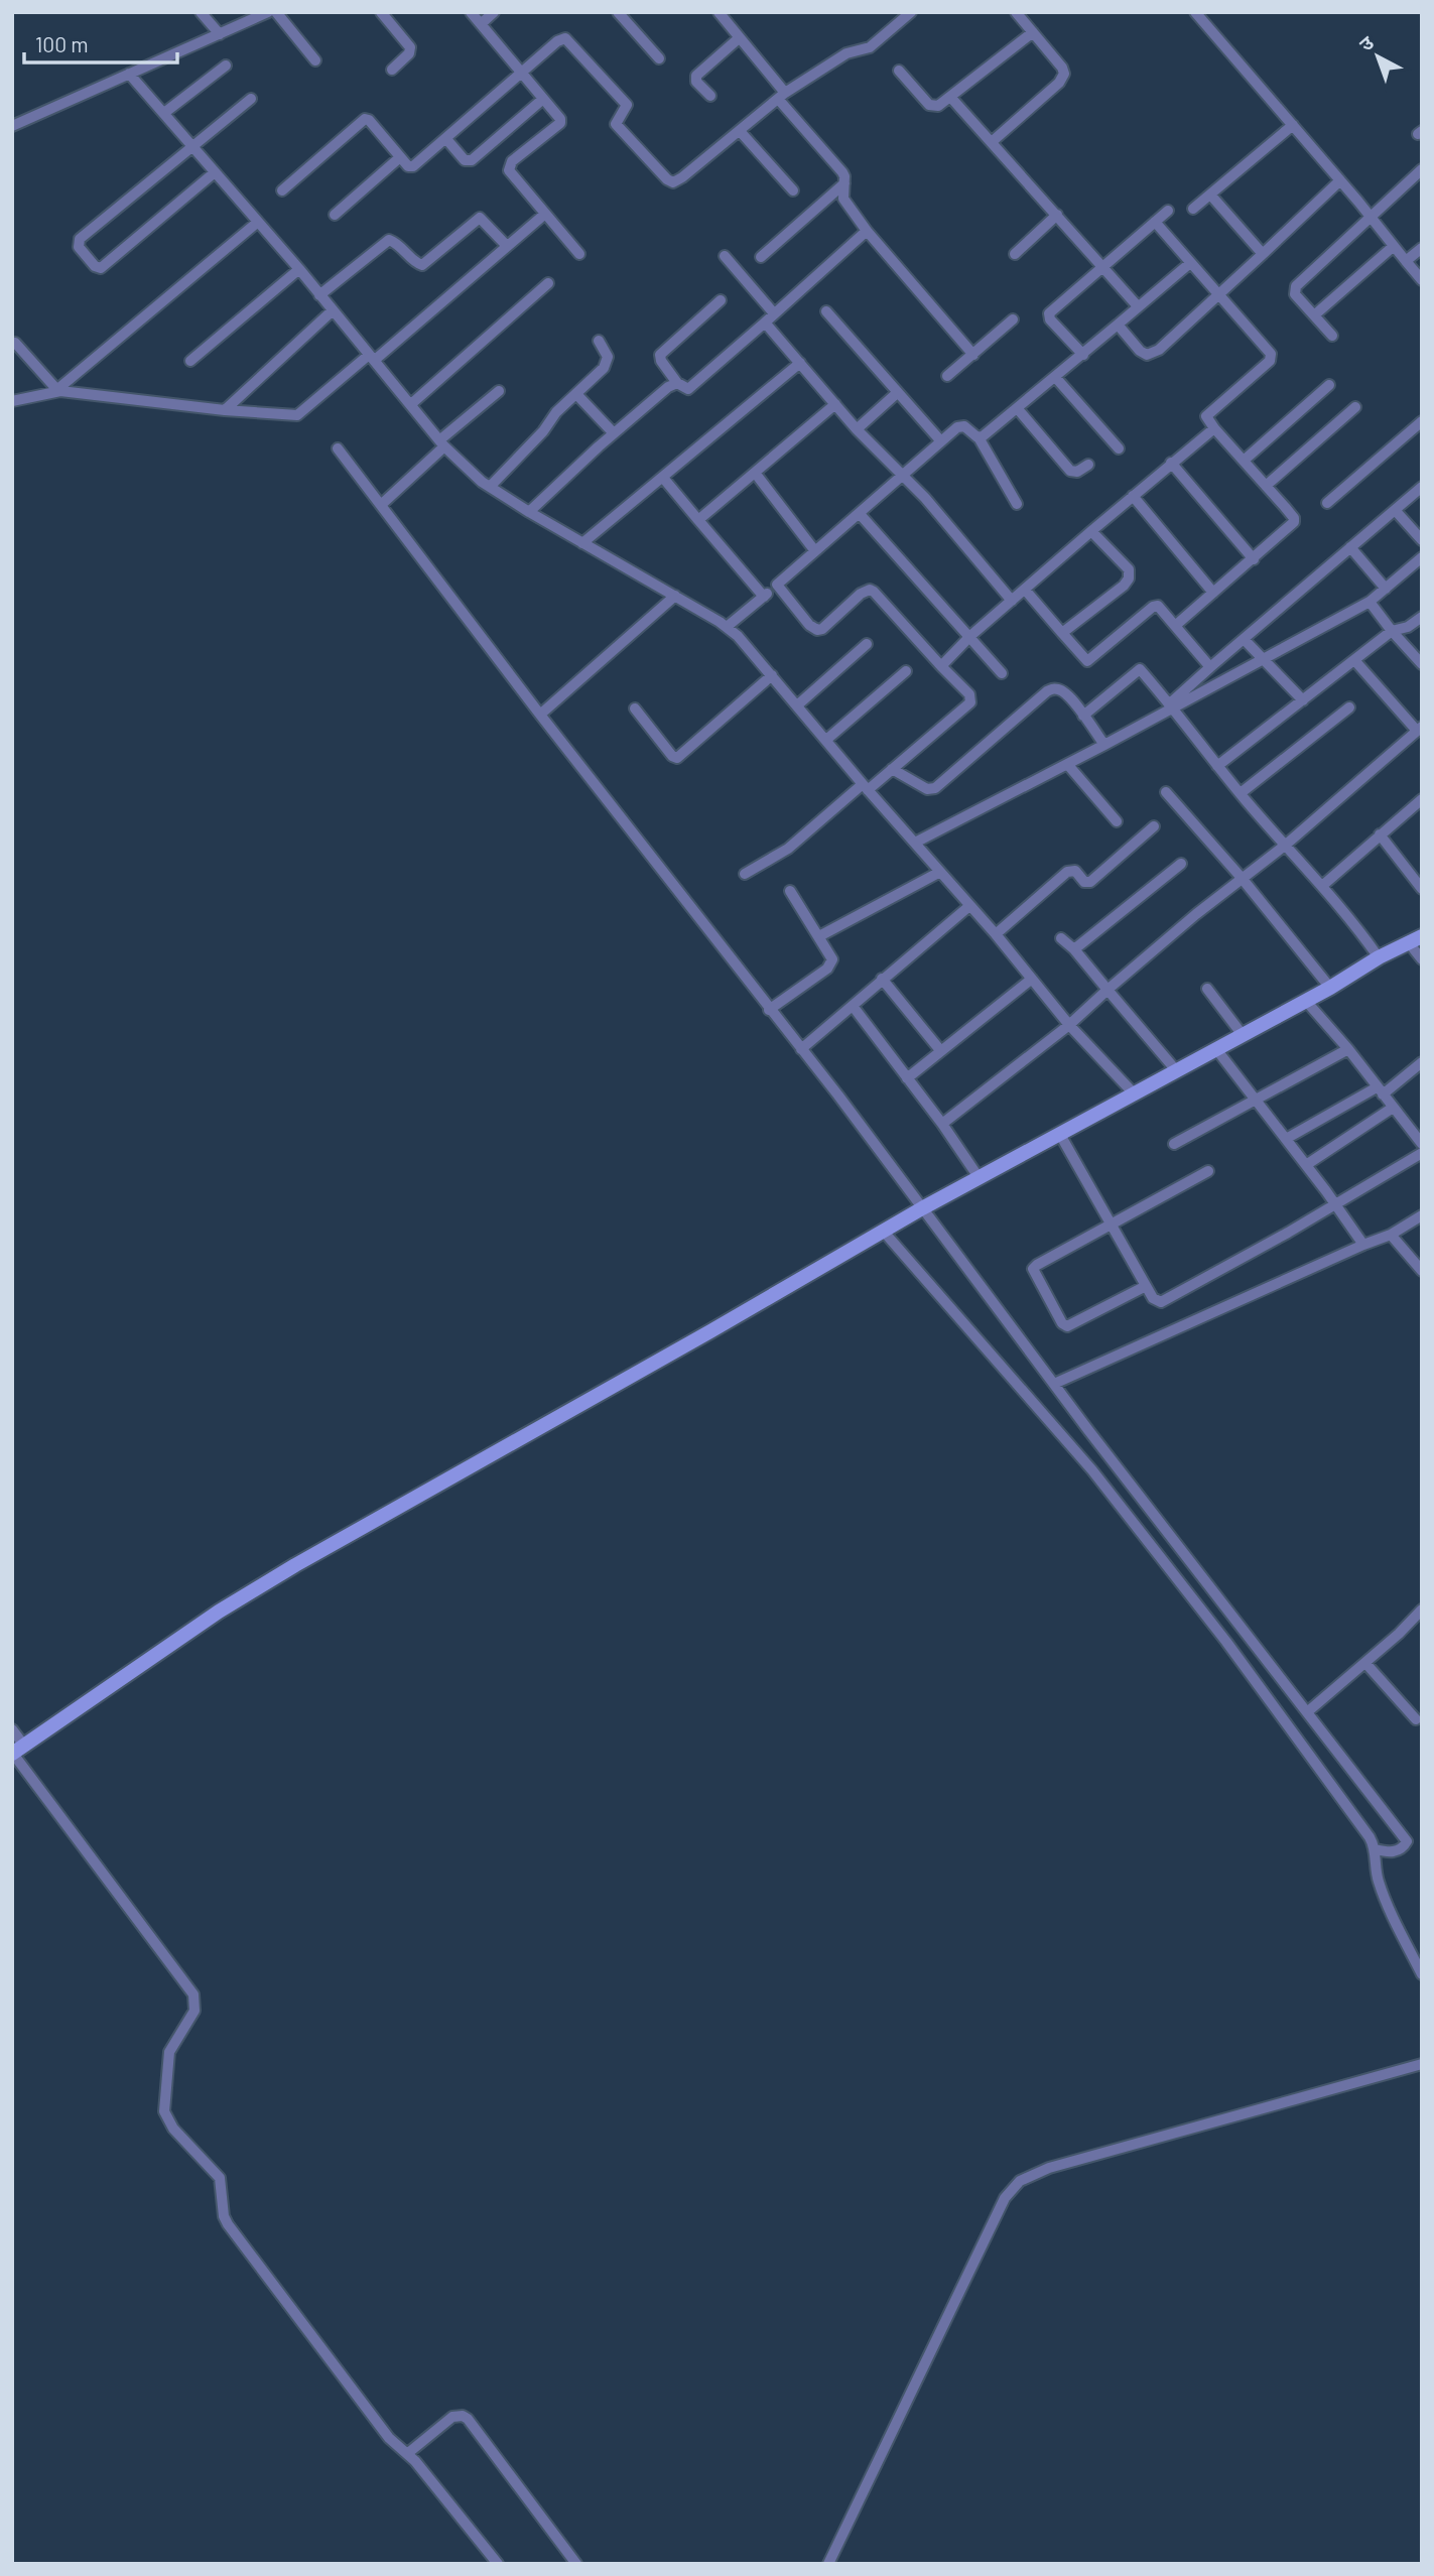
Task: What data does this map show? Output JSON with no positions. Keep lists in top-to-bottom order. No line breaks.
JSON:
{"scale_bar":"100 m","north":"top left"}
